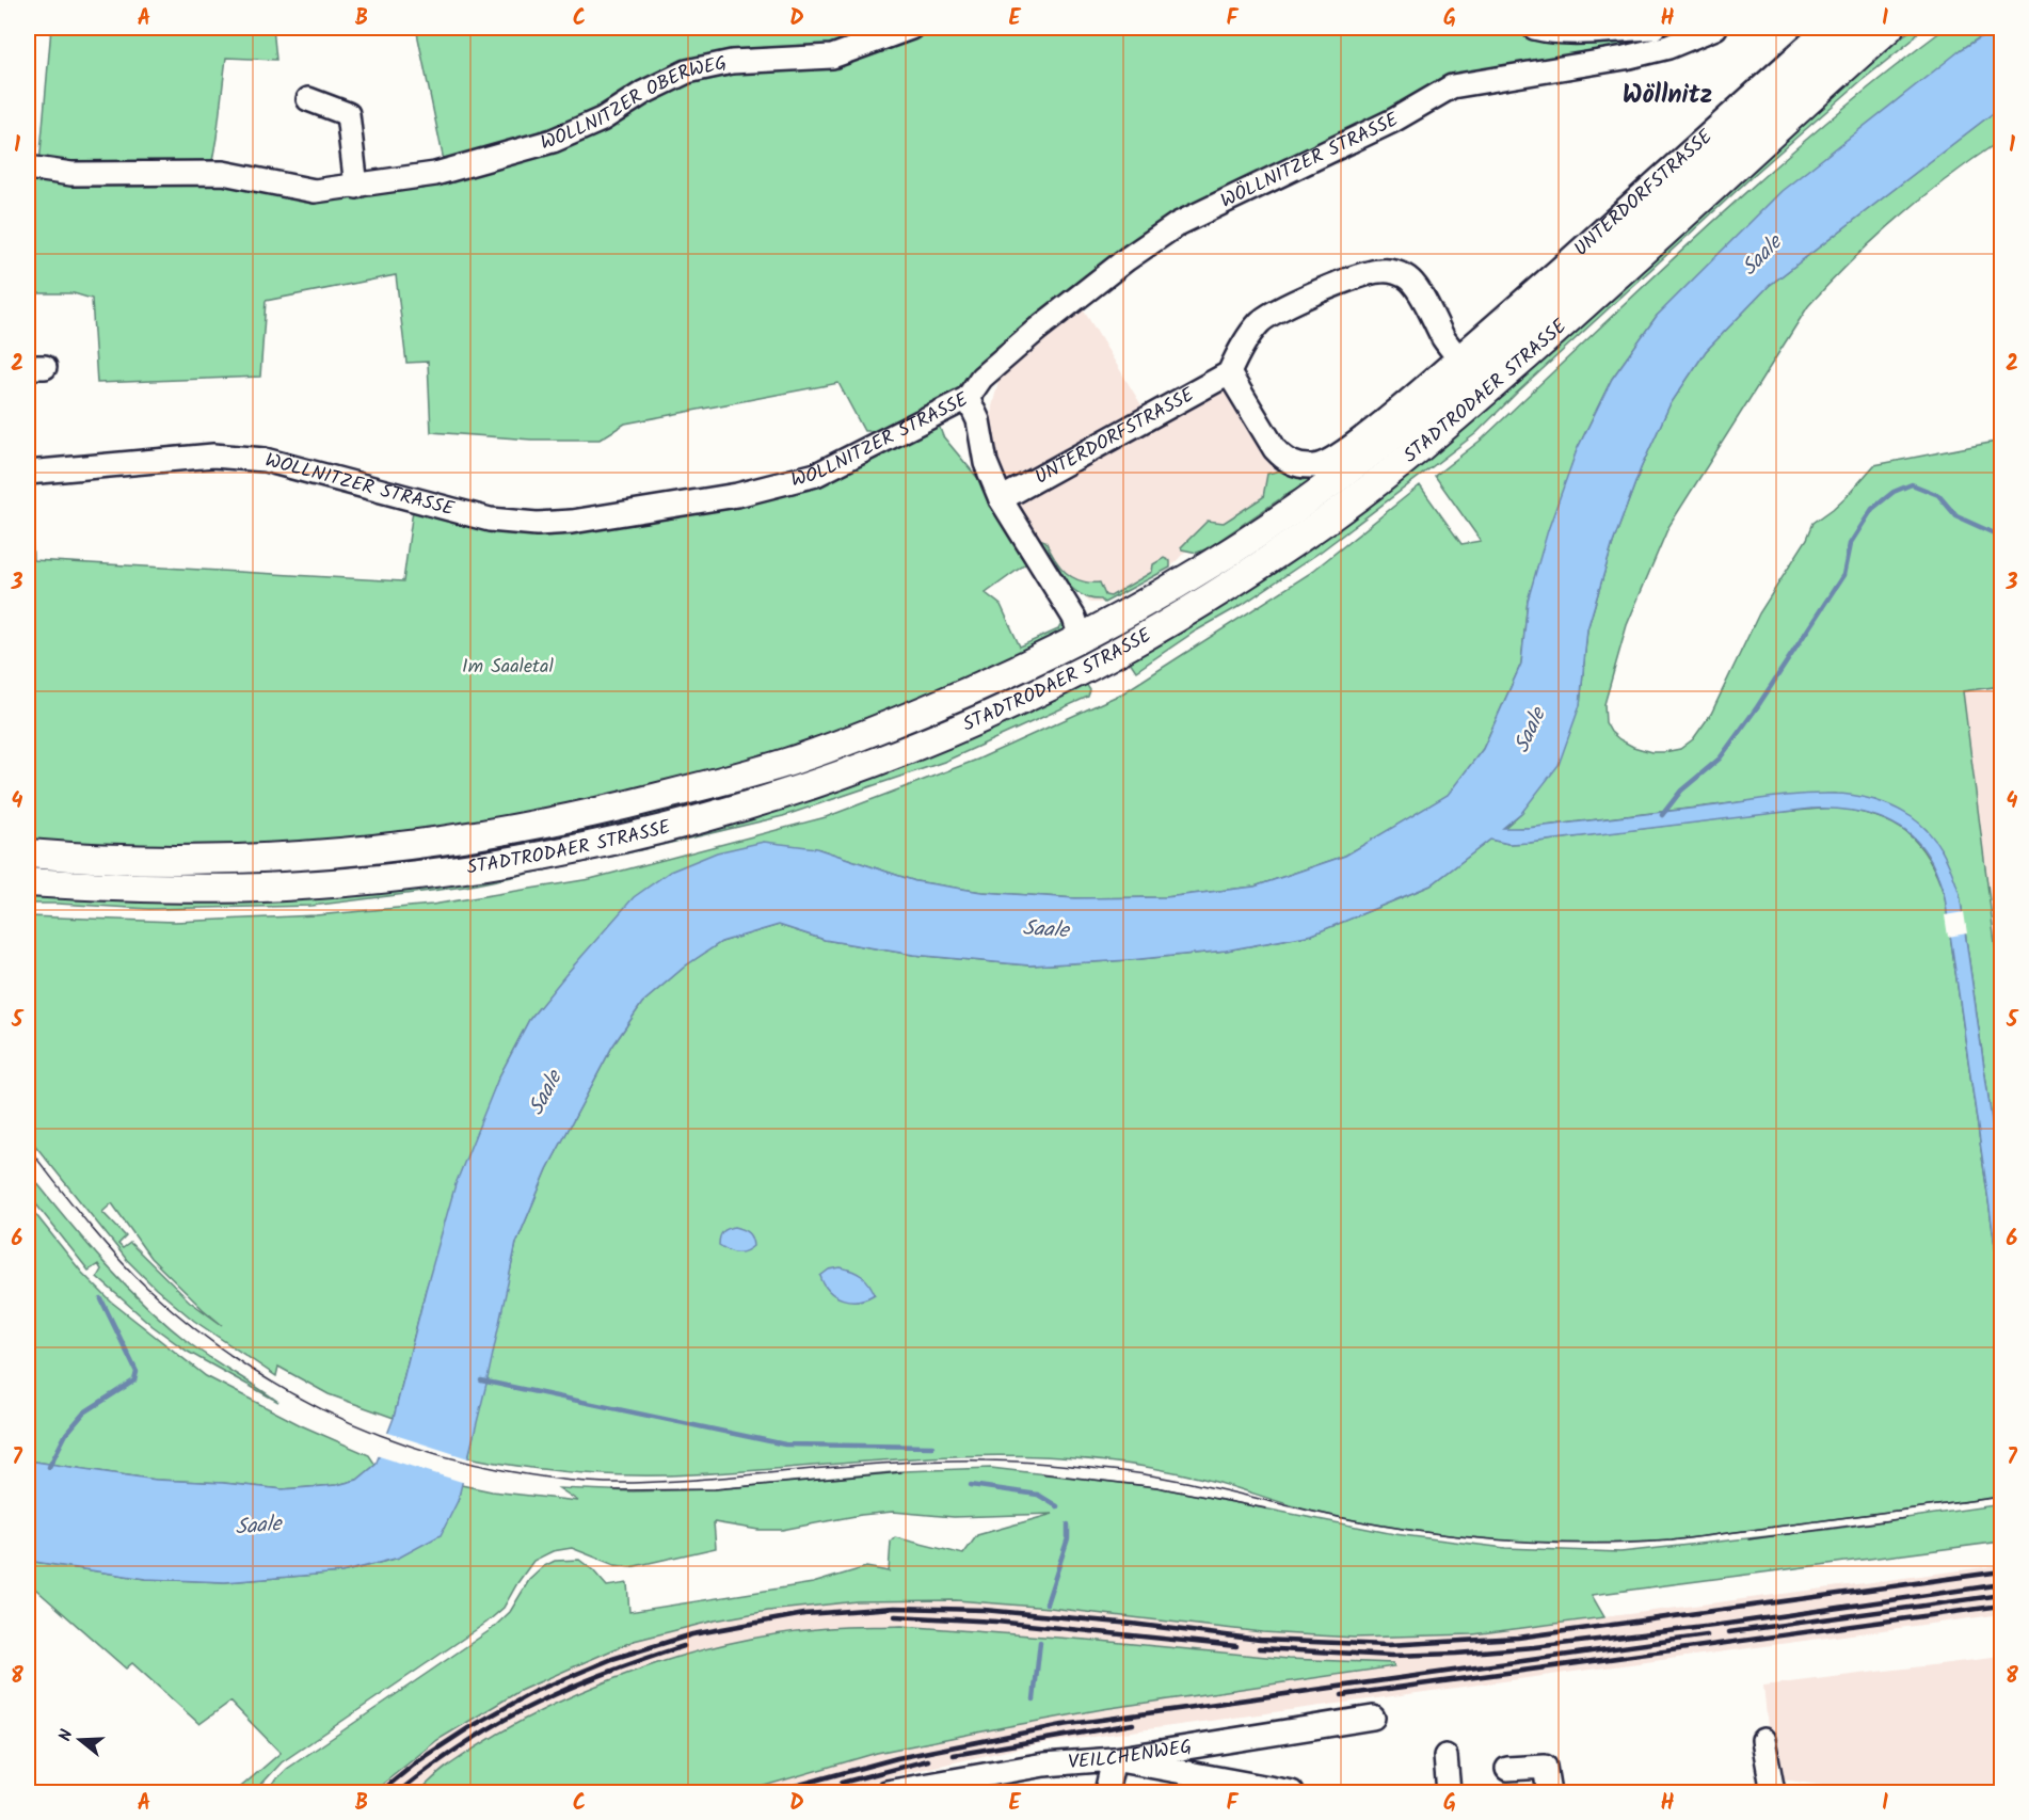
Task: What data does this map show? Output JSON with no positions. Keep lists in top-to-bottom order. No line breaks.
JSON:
{"streets":{"main road":["STADTRODAER STRASSE"],"street":["WÖLLNITZER OBERWEG","WÖLLNITZER STRASSE","UNTERDORFSTRASSE","VEILCHENWEG"]},"districts":["Wöllnitz"],"water":["Saale"],"parks":["Im Saaletal"],"north":"left","grid":{"columns":["A","B","C","D","E","F","G","H","I"],"rows":["1","2","3","4","5","6","7","8"]}}
